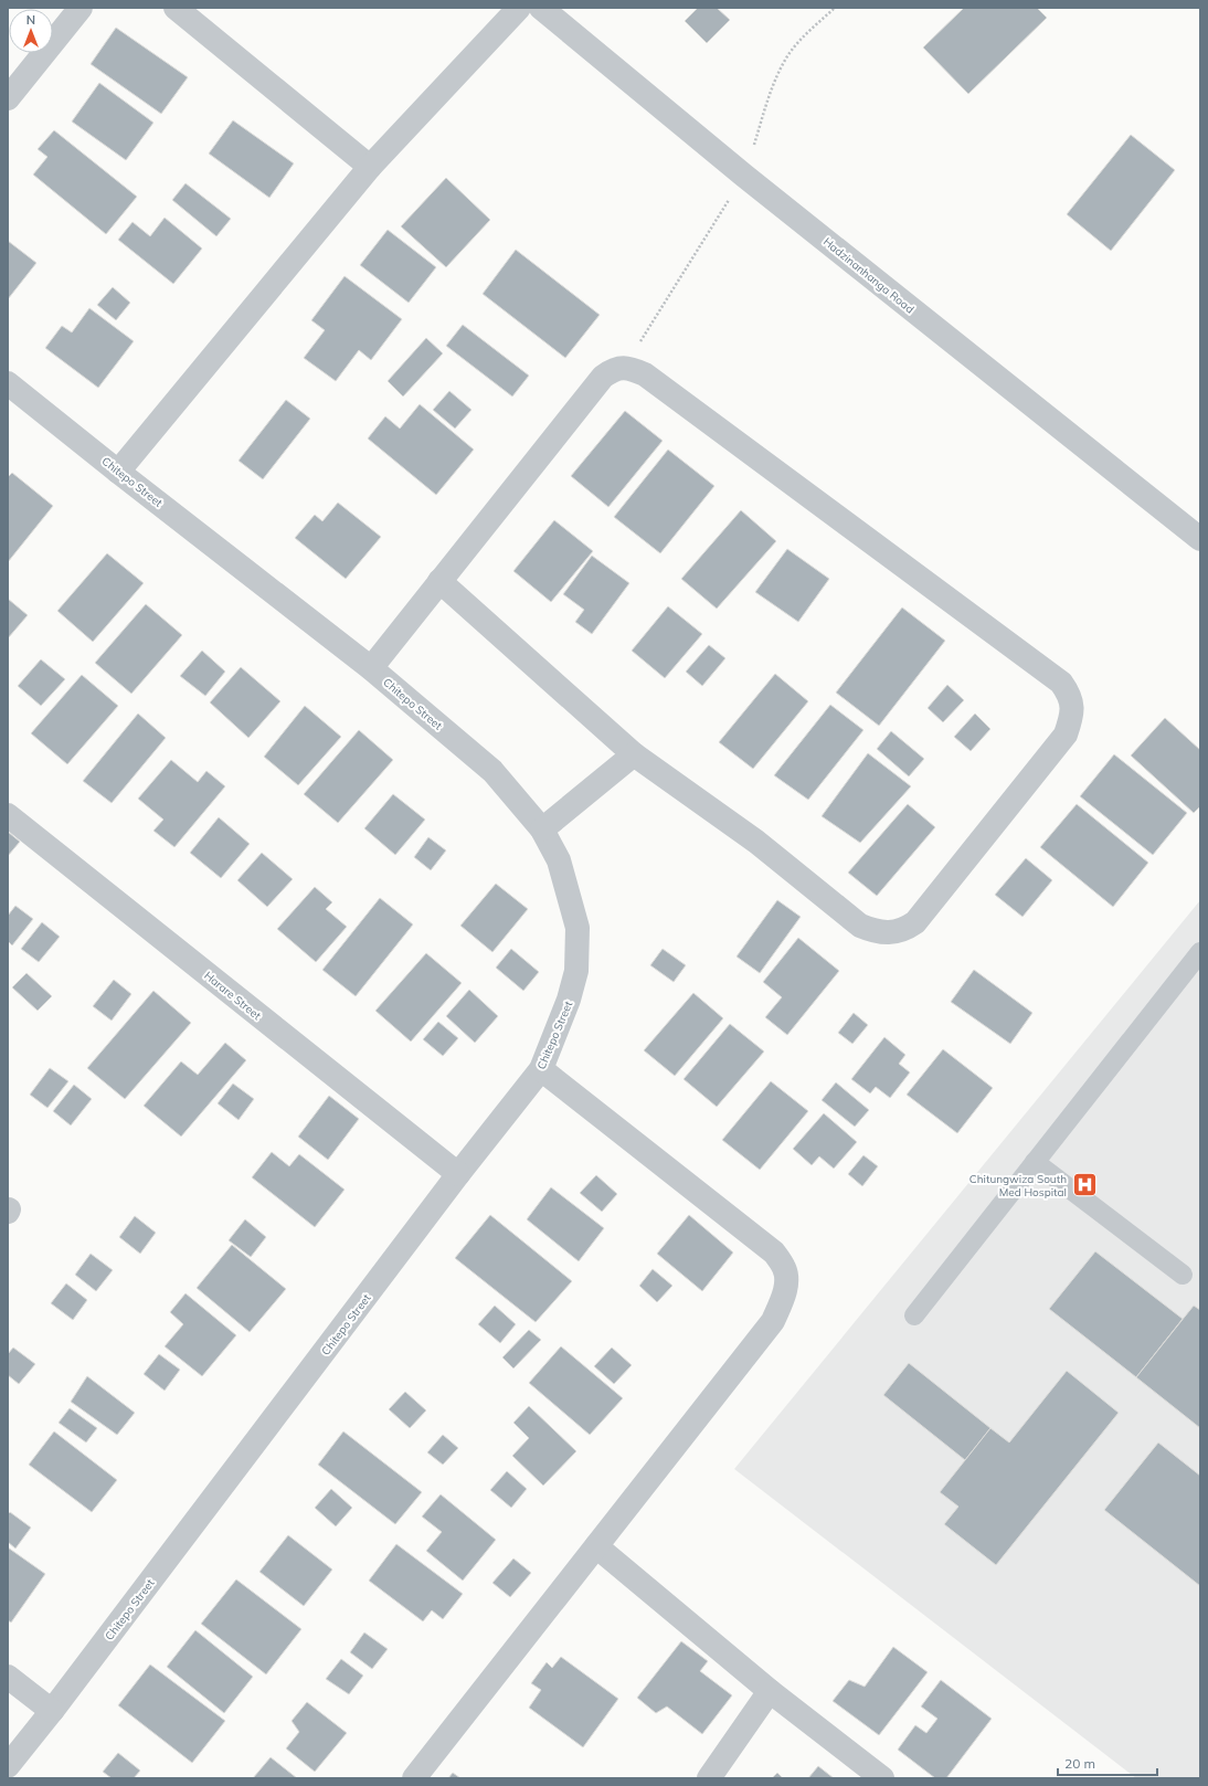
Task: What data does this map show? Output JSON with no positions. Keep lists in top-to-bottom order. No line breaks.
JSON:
{"streets":{"street":["Hadzinanhanga Road","Chitepo Street","Harare Street"]},"crossings":[["Chitepo Street","Harare Street"]],"places":{"hospital":["Chitungwiza South Med Hospital"]},"scale_bar":"20 m","north":"top"}
